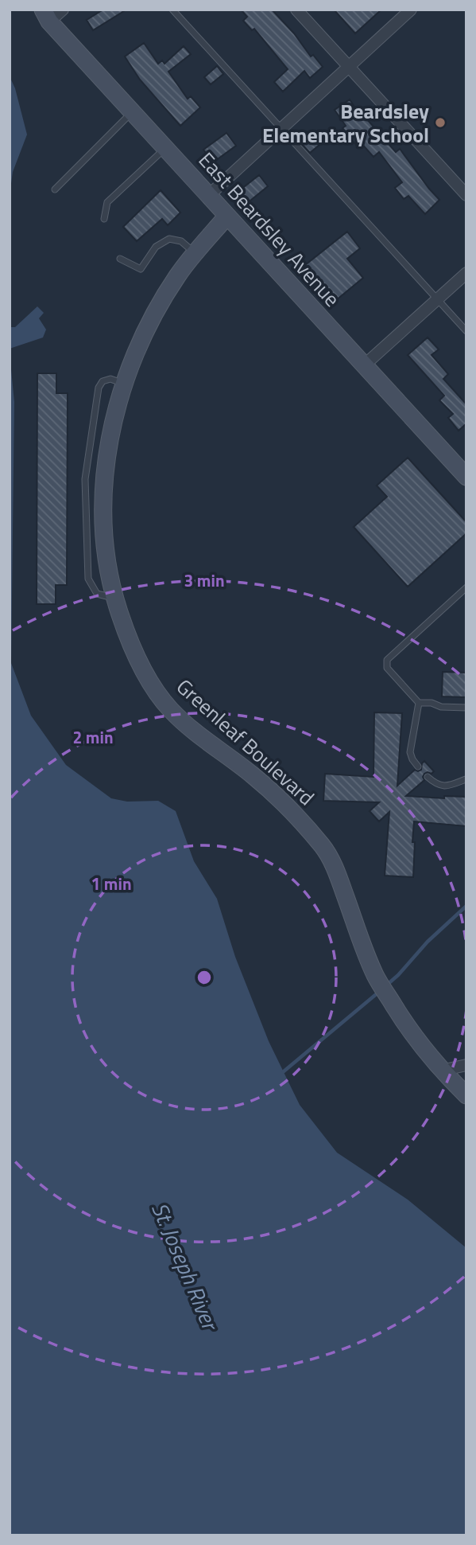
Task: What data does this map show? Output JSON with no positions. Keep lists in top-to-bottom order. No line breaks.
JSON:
{"streets":{"street":["East Beardsley Avenue","Greenleaf Boulevard"]},"crossings":[["East Beardsley Avenue","Greenleaf Boulevard"]],"water":["St. Joseph River"],"places":["Beardsley Elementary School"],"rings":["3 min","2 min","1 min"]}
